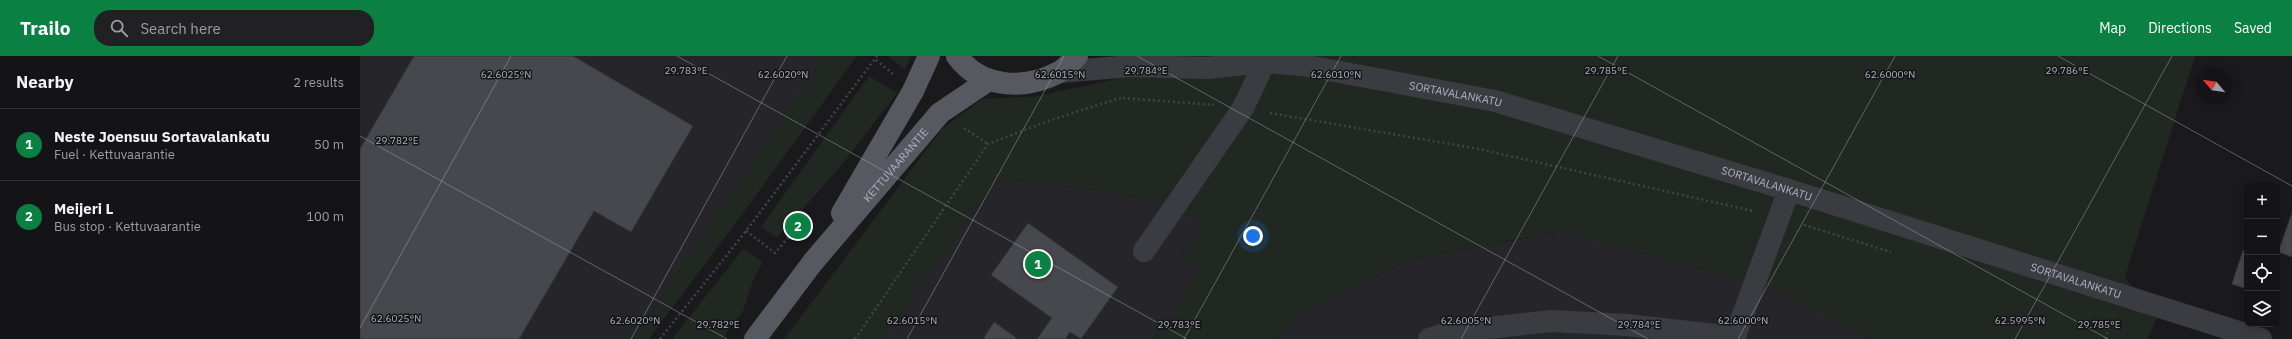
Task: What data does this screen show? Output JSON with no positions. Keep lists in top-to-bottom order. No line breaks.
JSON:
{"streets":{"main road":["KETTUVAARANTIE"],"street":["SORTAVALANKATU"]},"north":"top left","page":{"header":"Trailo","search":"Search here","nav":["Map","Directions","Saved"],"heading":["Nearby","2 results"],"list":[{"mark":"1","name":"Neste Joensuu Sortavalankatu","note":"Fuel · Kettuvaarantie","value":"50 m"},{"mark":"2","name":"Meijeri L","note":"Bus stop · Kettuvaarantie","value":"100 m"}],"map_buttons":["+","−"],"pins":["2","1"]},"coordinates":["29.783°E","29.784°E","29.785°E","29.786°E","62.6010°N","62.6025°N","62.6020°N","62.6015°N","62.6000°N","29.782°E","62.6005°N","62.5995°N"]}
